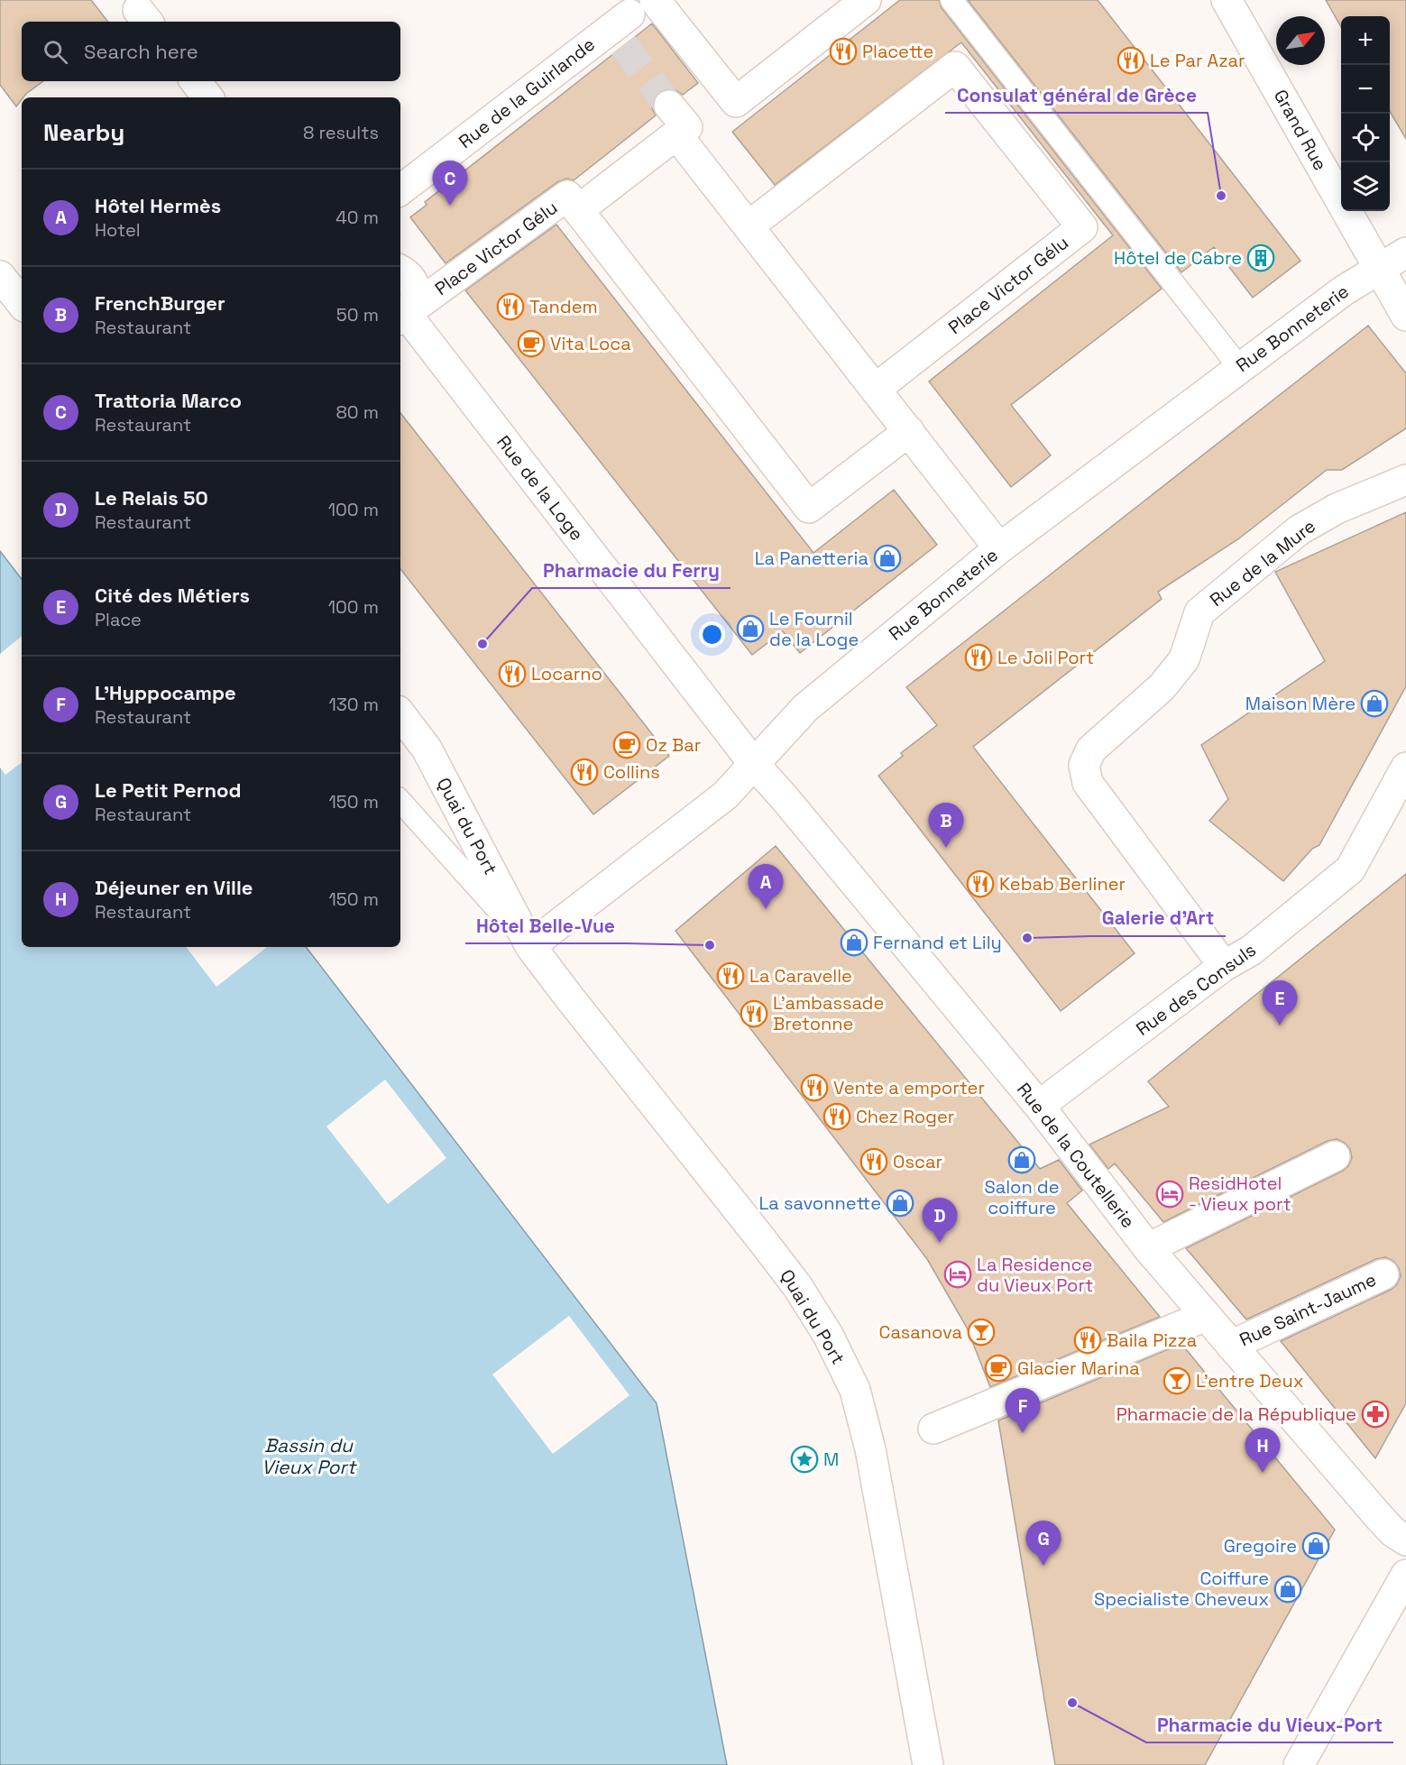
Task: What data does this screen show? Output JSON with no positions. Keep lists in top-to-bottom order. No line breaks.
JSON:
{"streets":{"street":["Rue de la Guirlande","Grand Rue","Place Victor Gélu","Rue Bonneterie","Rue de la Loge","Rue de la Mure","Quai du Port","Rue des Consuls","Rue de la Coutellerie","Rue Saint-Jaume"]},"crossings":[["Grand Rue","Rue Bonneterie"],["Place Victor Gélu","Rue de la Loge"],["Rue Bonneterie","Rue de la Loge"],["Rue Bonneterie","Quai du Port"],["Rue Bonneterie","Rue de la Coutellerie"],["Rue de la Loge","Rue de la Coutellerie"],["Rue de la Mure","Rue des Consuls"],["Rue des Consuls","Rue de la Coutellerie"],["Rue de la Coutellerie","Rue Saint-Jaume"]],"water":["Bassin du Vieux Port"],"places":{"restaurant":["Placette","Le Par Azar","Tandem","Le Joli Port","Locarno","Collins","Kebab Berliner","La Caravelle","L'ambassade Bretonne","Vente a emporter","Chez Roger","Oscar","Baila Pizza"],"other":["Consulat général de Grèce","Pharmacie du Ferry","Galerie d'Art","Hôtel Belle-Vue","Pharmacie du Vieux-Port"],"building":["Hôtel de Cabre"],"cafe":["Vita Loca","Oz Bar","Glacier Marina"],"shop":["La Panetteria","Le Fournil de la Loge","Maison Mère","Fernand et Lily","Salon de coiffure","La savonnette","Gregoire","Coiffure Specialiste Cheveux"],"hotel":["ResidHotel - Vieux port","La Residence du Vieux Port"],"bar":["Casanova","L'entre Deux"],"pharmacy":["Pharmacie de la République"],"place":["M"]},"north":"top right","page":{"map_buttons":["+","−"],"search":"Search here","heading":["Nearby","8 results"],"pins":["C","B","A","E","D","F","H","G"],"list":[{"mark":"A","name":"Hôtel Hermès","note":"Hotel","value":"40 m"},{"mark":"B","name":"FrenchBurger","note":"Restaurant","value":"50 m"},{"mark":"C","name":"Trattoria Marco","note":"Restaurant","value":"80 m"},{"mark":"D","name":"Le Relais 50","note":"Restaurant","value":"100 m"},{"mark":"E","name":"Cité des Métiers","note":"Place","value":"100 m"},{"mark":"F","name":"L'Hyppocampe","note":"Restaurant","value":"130 m"},{"mark":"G","name":"Le Petit Pernod","note":"Restaurant","value":"150 m"},{"mark":"H","name":"Déjeuner en Ville","note":"Restaurant","value":"150 m"}]}}
